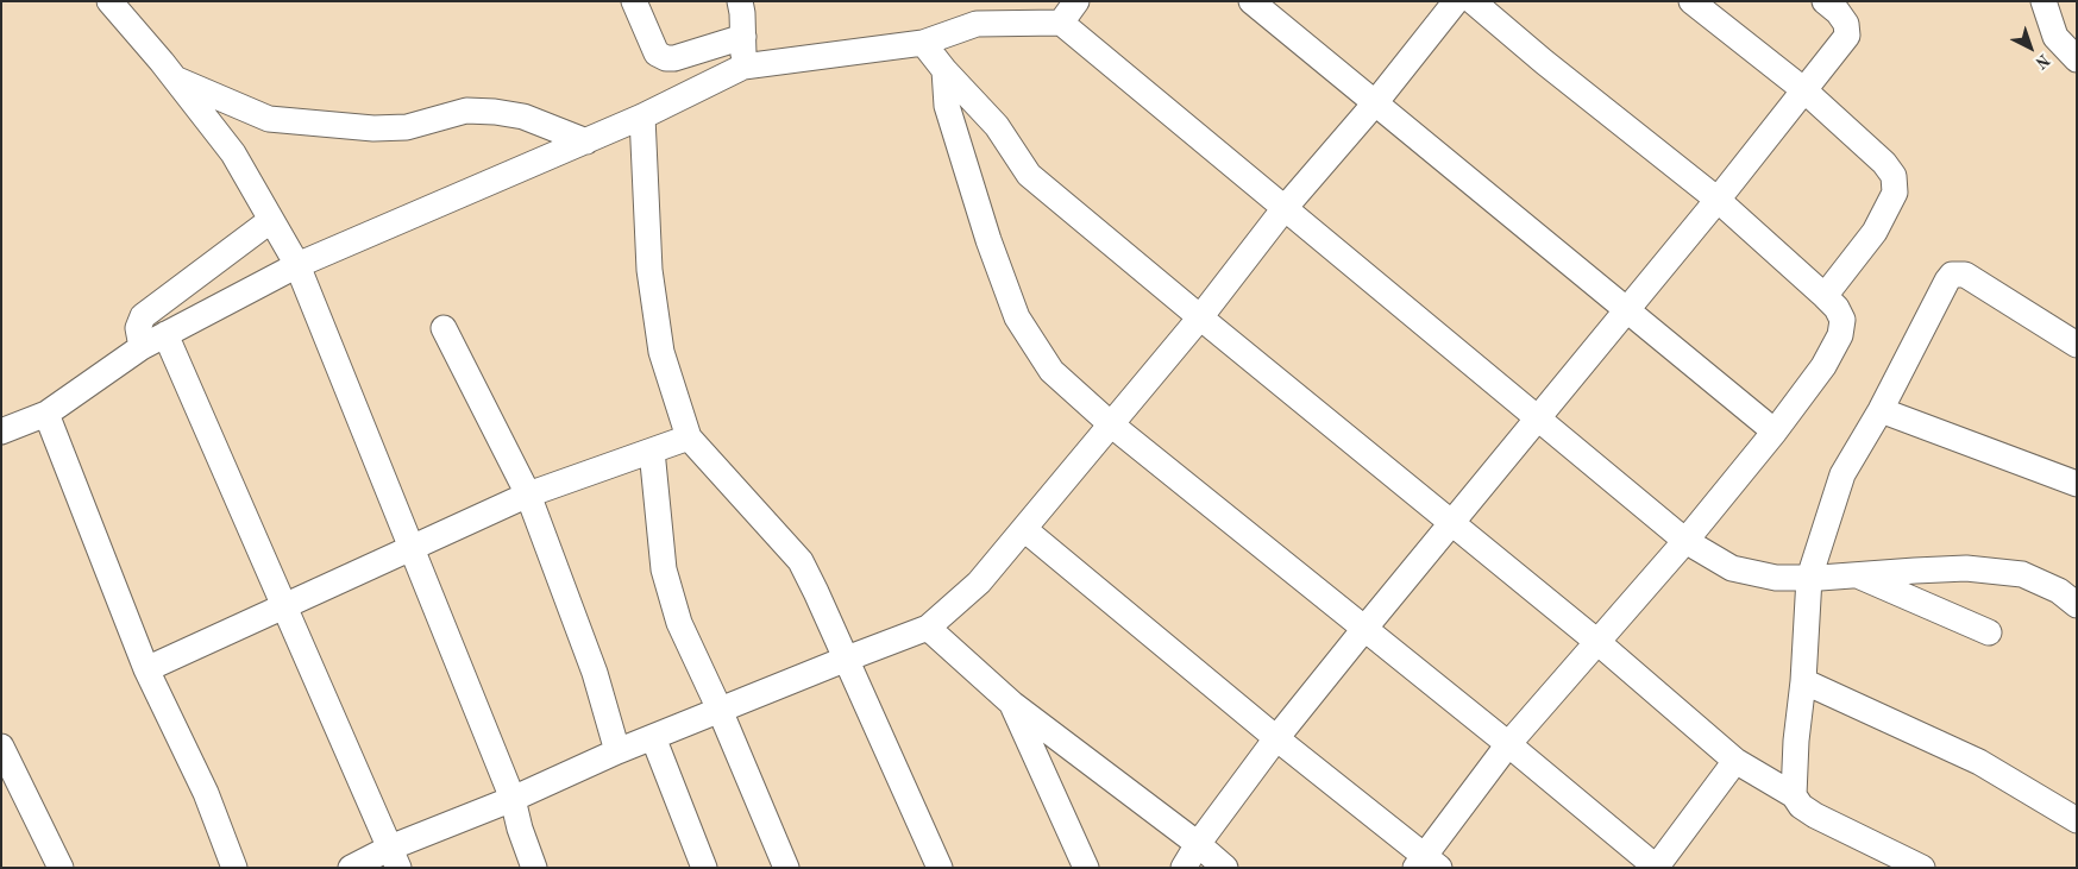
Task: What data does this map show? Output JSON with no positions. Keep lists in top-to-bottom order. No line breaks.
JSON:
{"north":"bottom right"}
